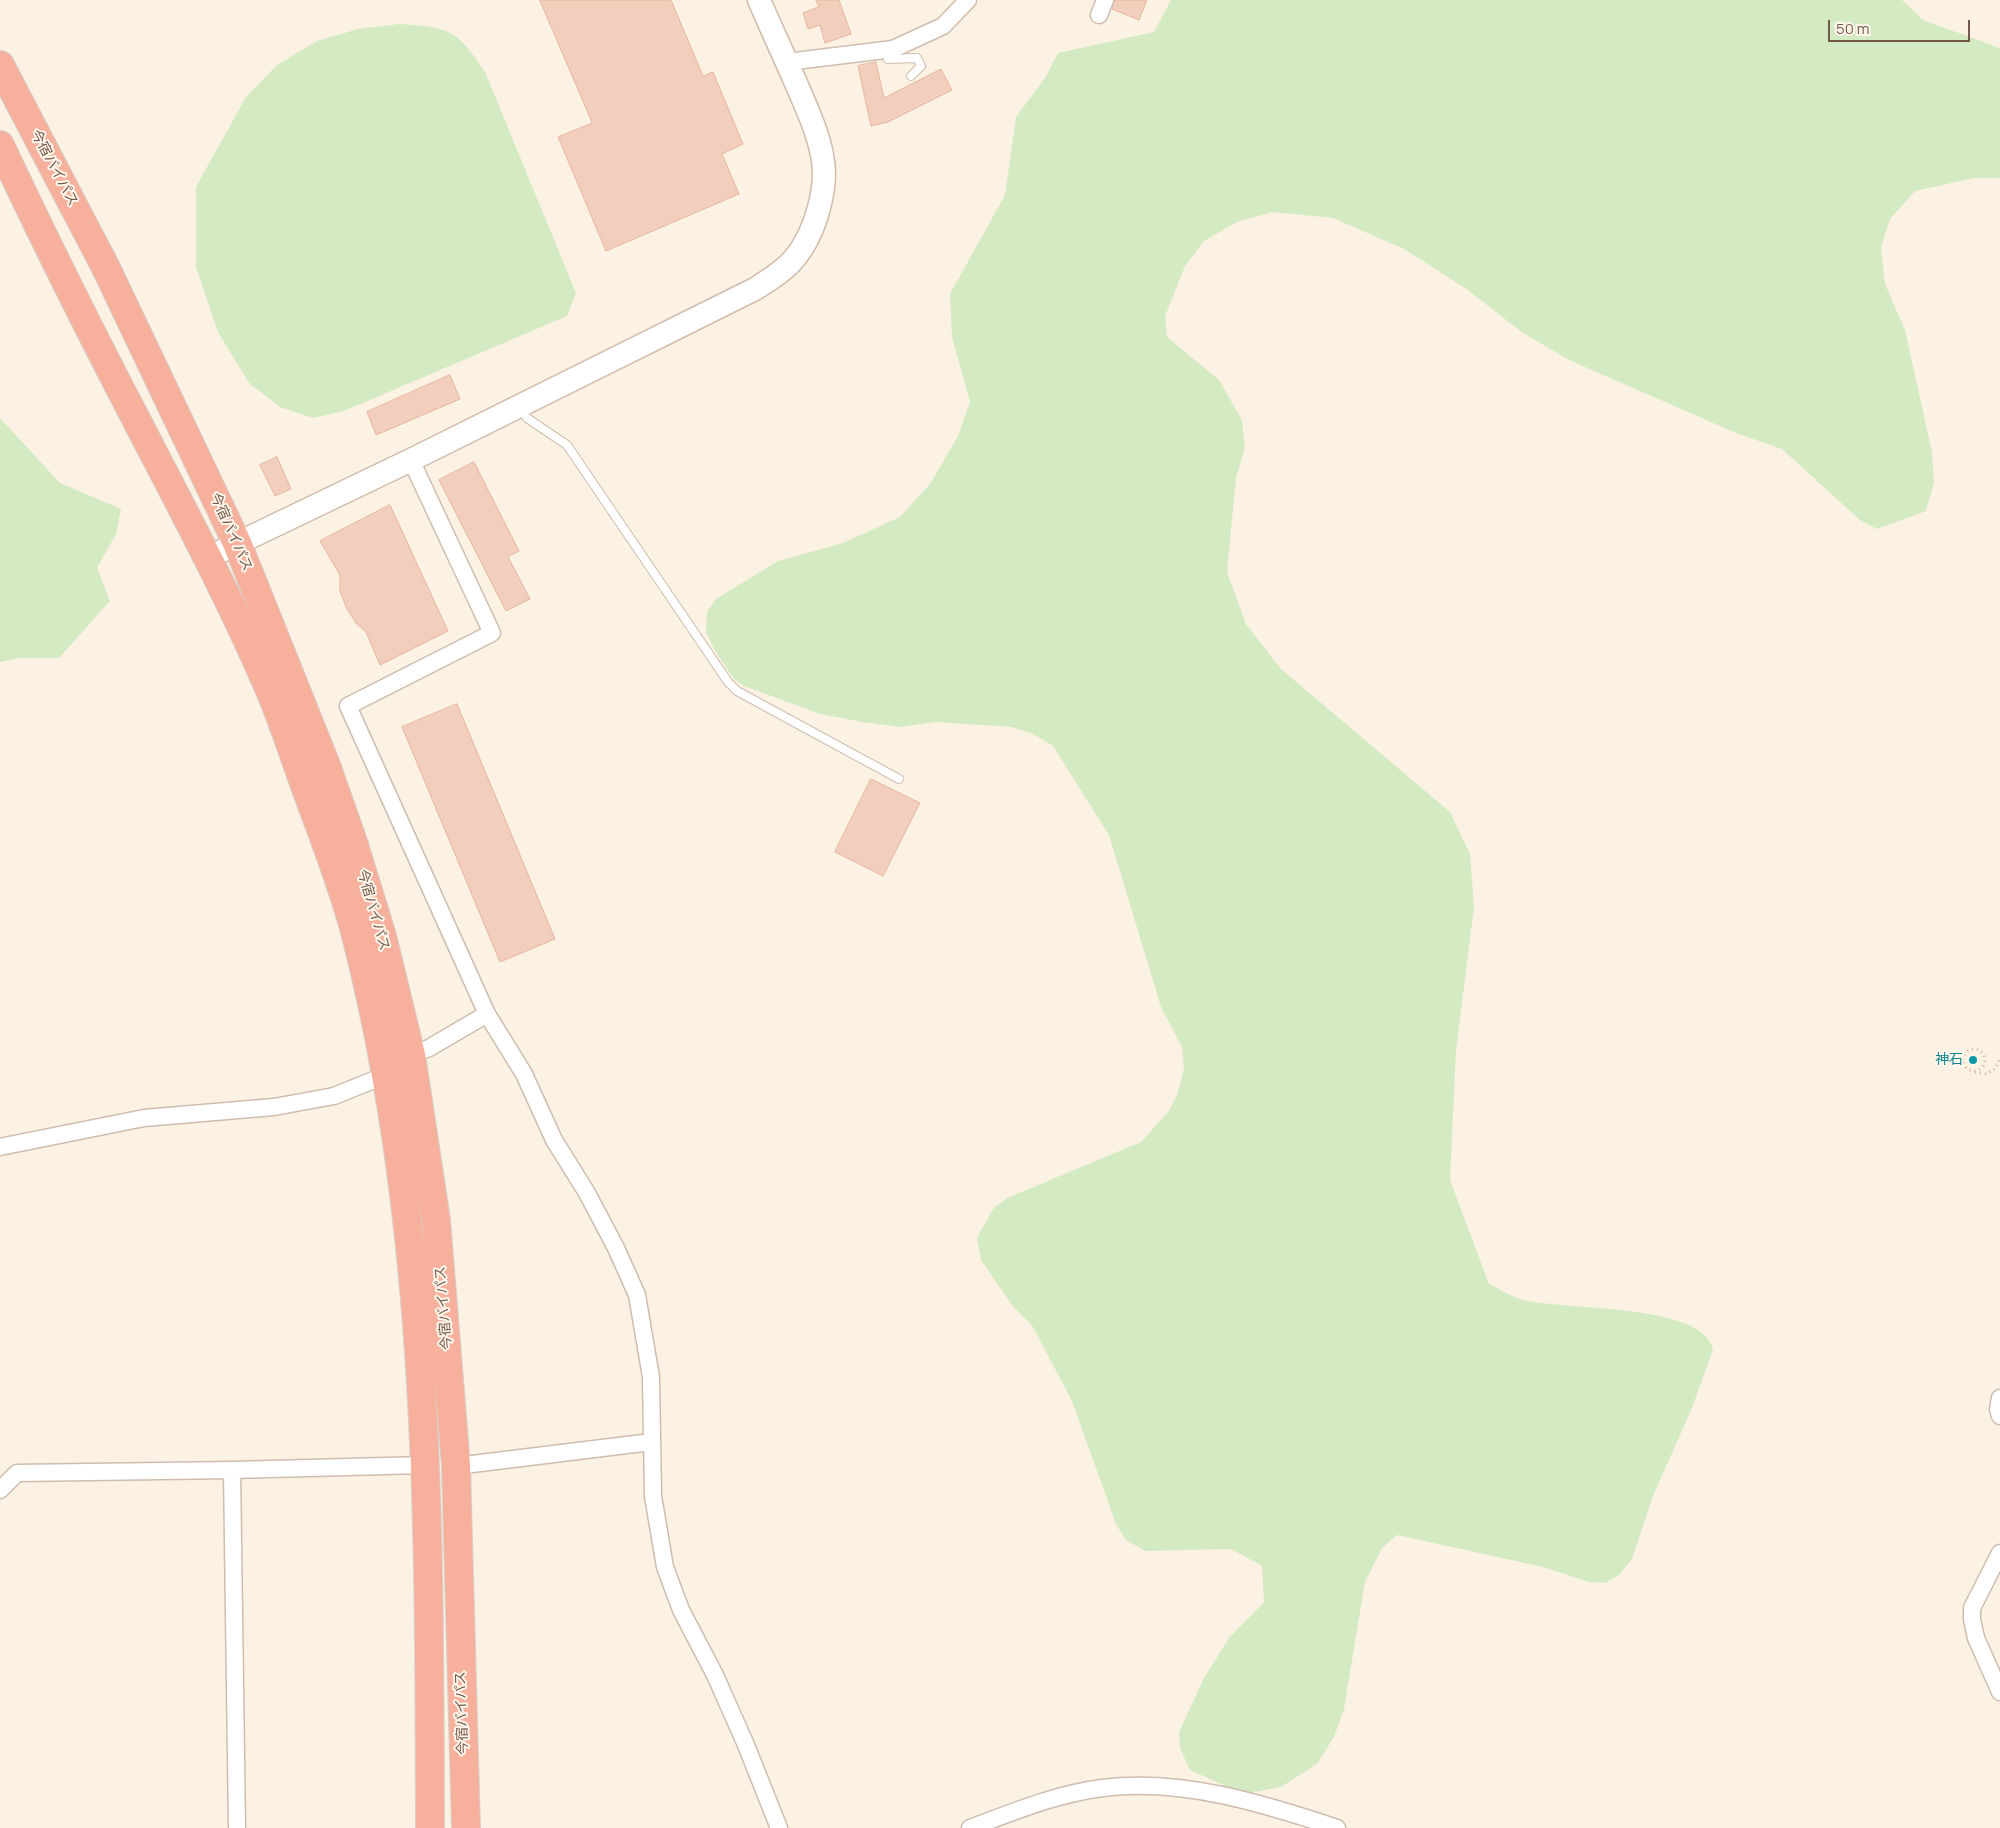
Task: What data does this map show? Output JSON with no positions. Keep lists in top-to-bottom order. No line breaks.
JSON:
{"streets":{"highway":["今宿バイパス"]},"places":["神石"],"scale_bar":"50 m"}
